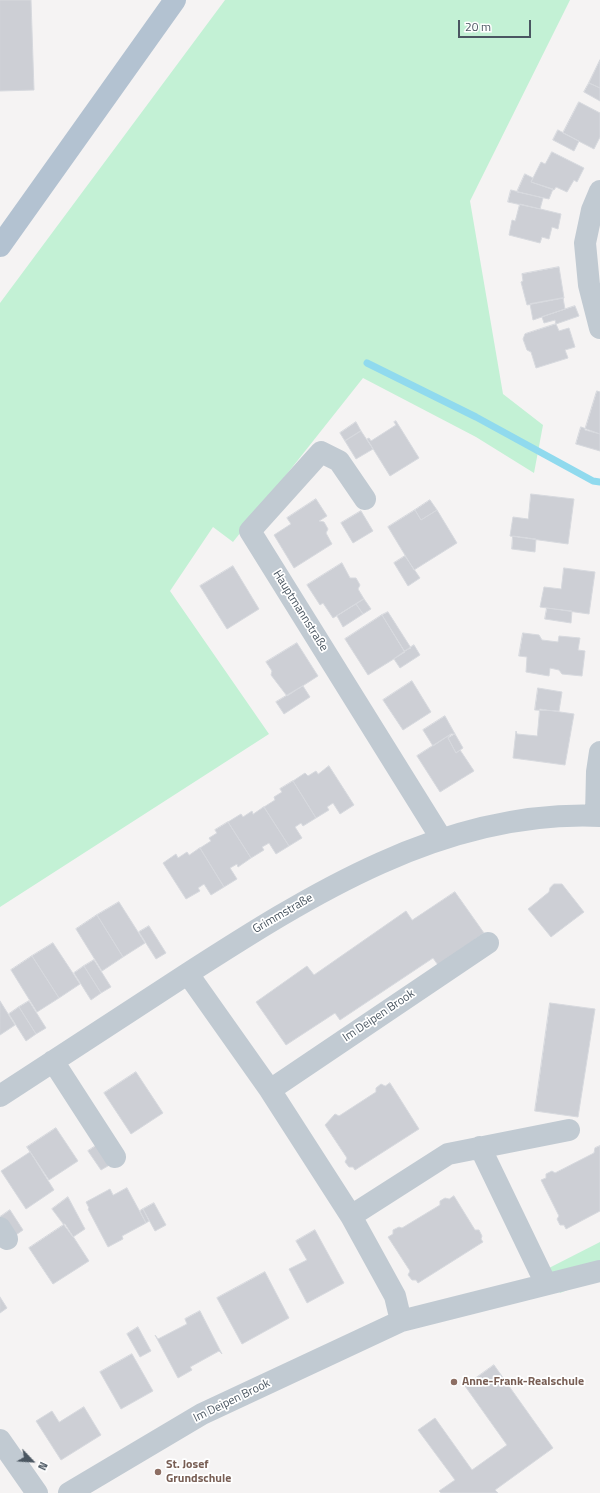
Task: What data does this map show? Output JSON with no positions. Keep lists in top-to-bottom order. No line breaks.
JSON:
{"streets":{"street":["Hauptmannstraße","Grimmstraße","Im Deipen Brook"]},"crossings":[["Hauptmannstraße","Grimmstraße"]],"places":["Anne-Frank-Realschule","St. Josef Grundschule"],"scale_bar":"20 m","north":"bottom right"}
